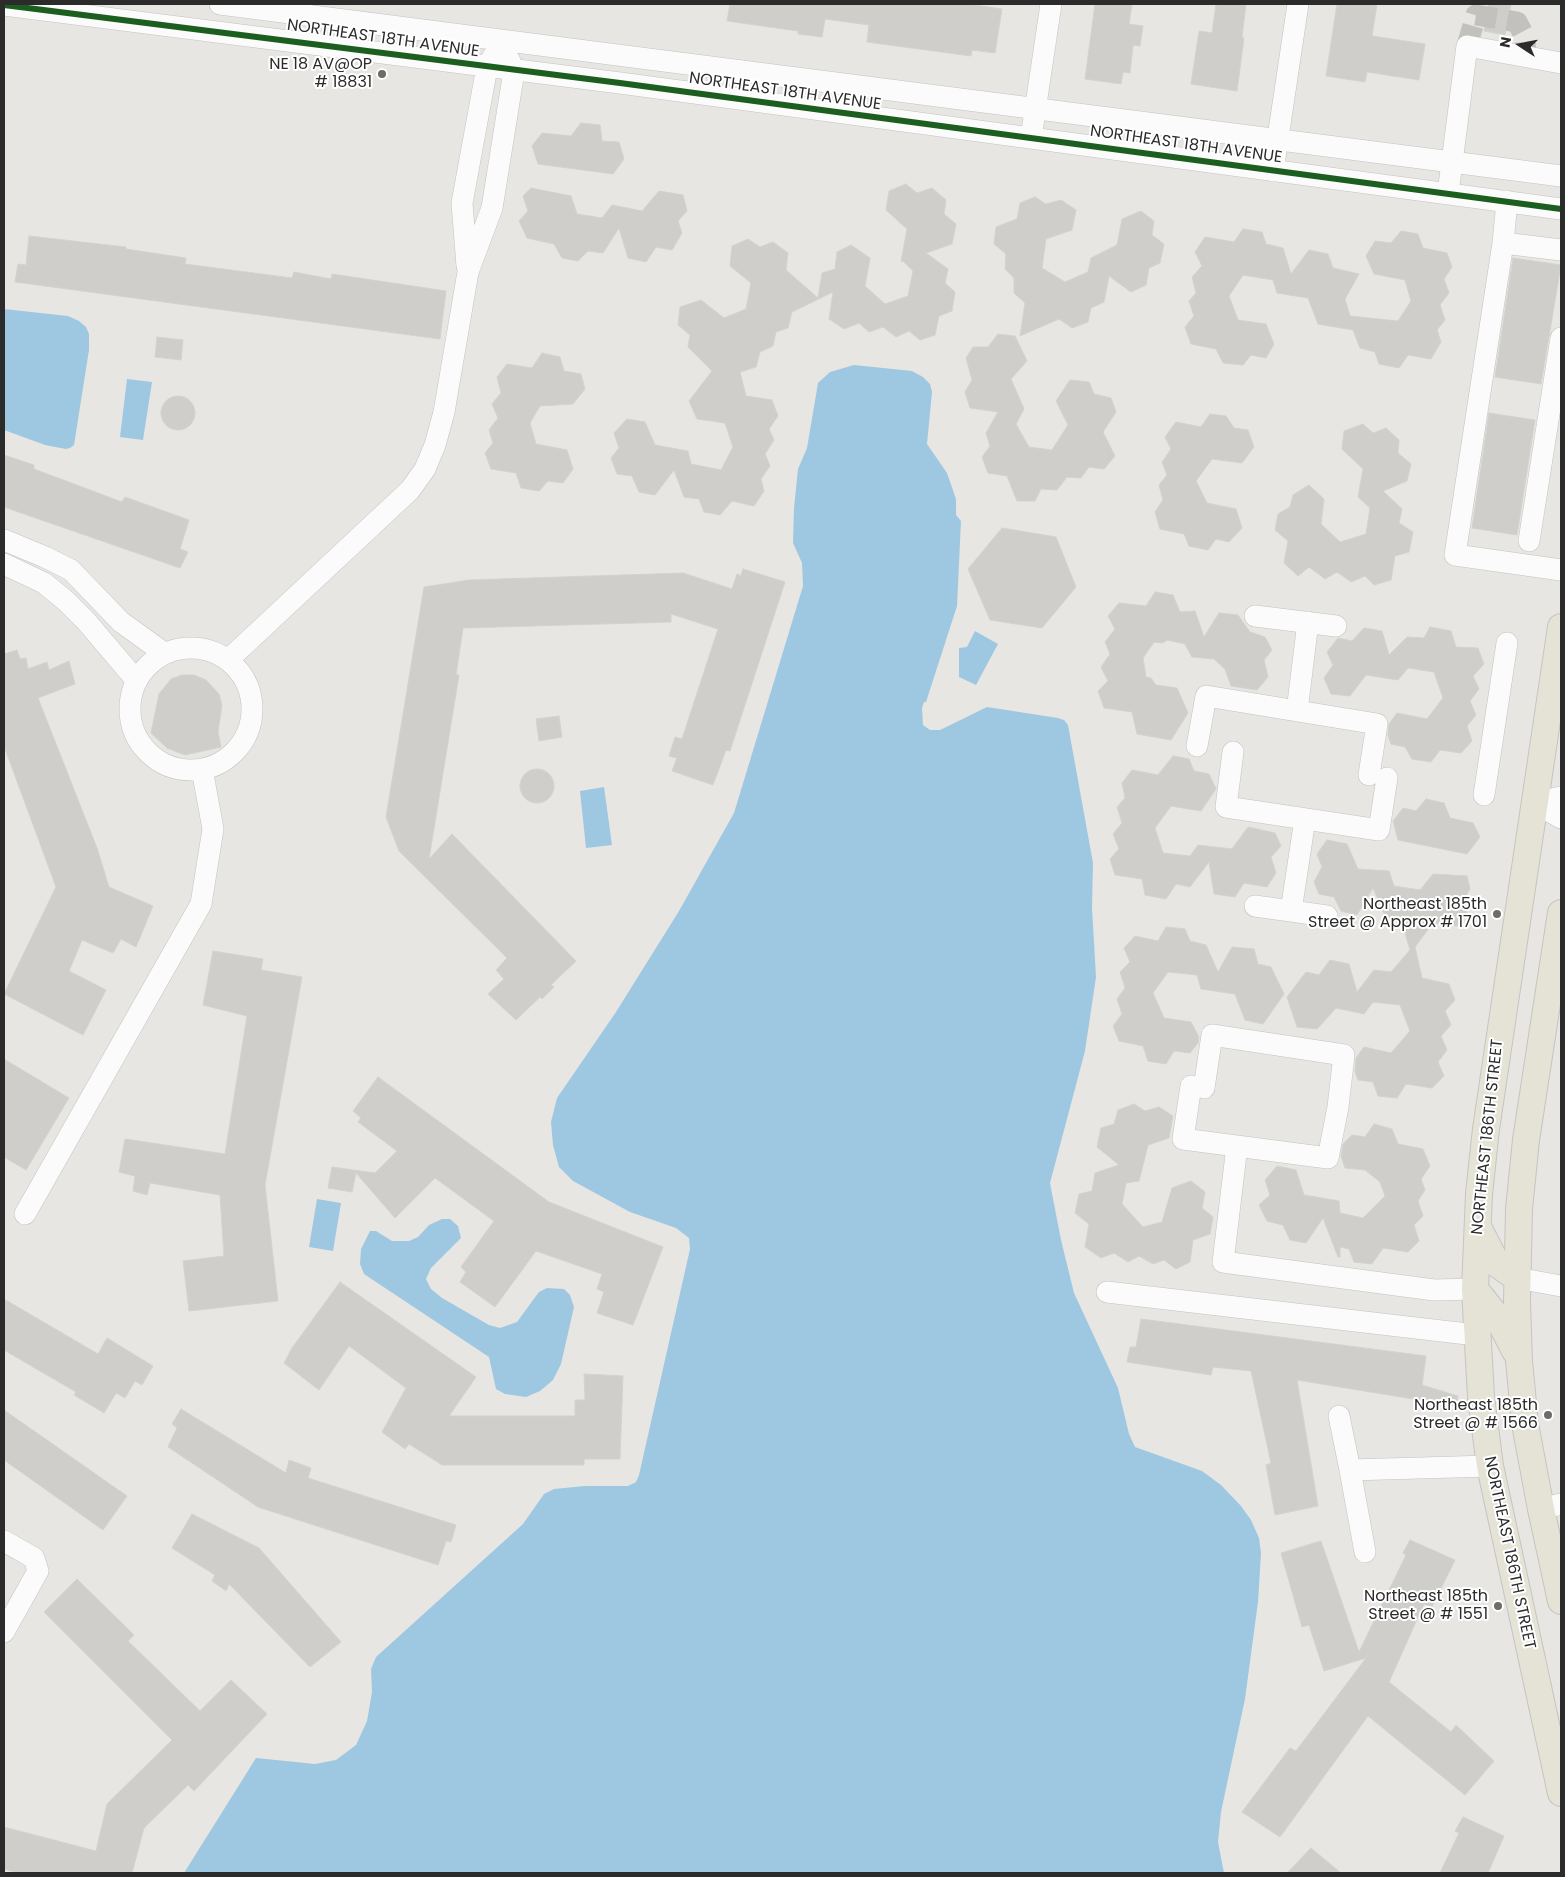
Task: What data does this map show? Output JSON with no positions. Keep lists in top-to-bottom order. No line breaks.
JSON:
{"streets":{"main road":["NORTHEAST 186TH STREET"],"street":["NORTHEAST 18TH AVENUE"]},"places":["NE 18 AV@OP # 18831","Northeast 185th Street @ Approx # 1701","Northeast 185th Street @ # 1566","Northeast 185th Street @ # 1551"],"north":"left"}
